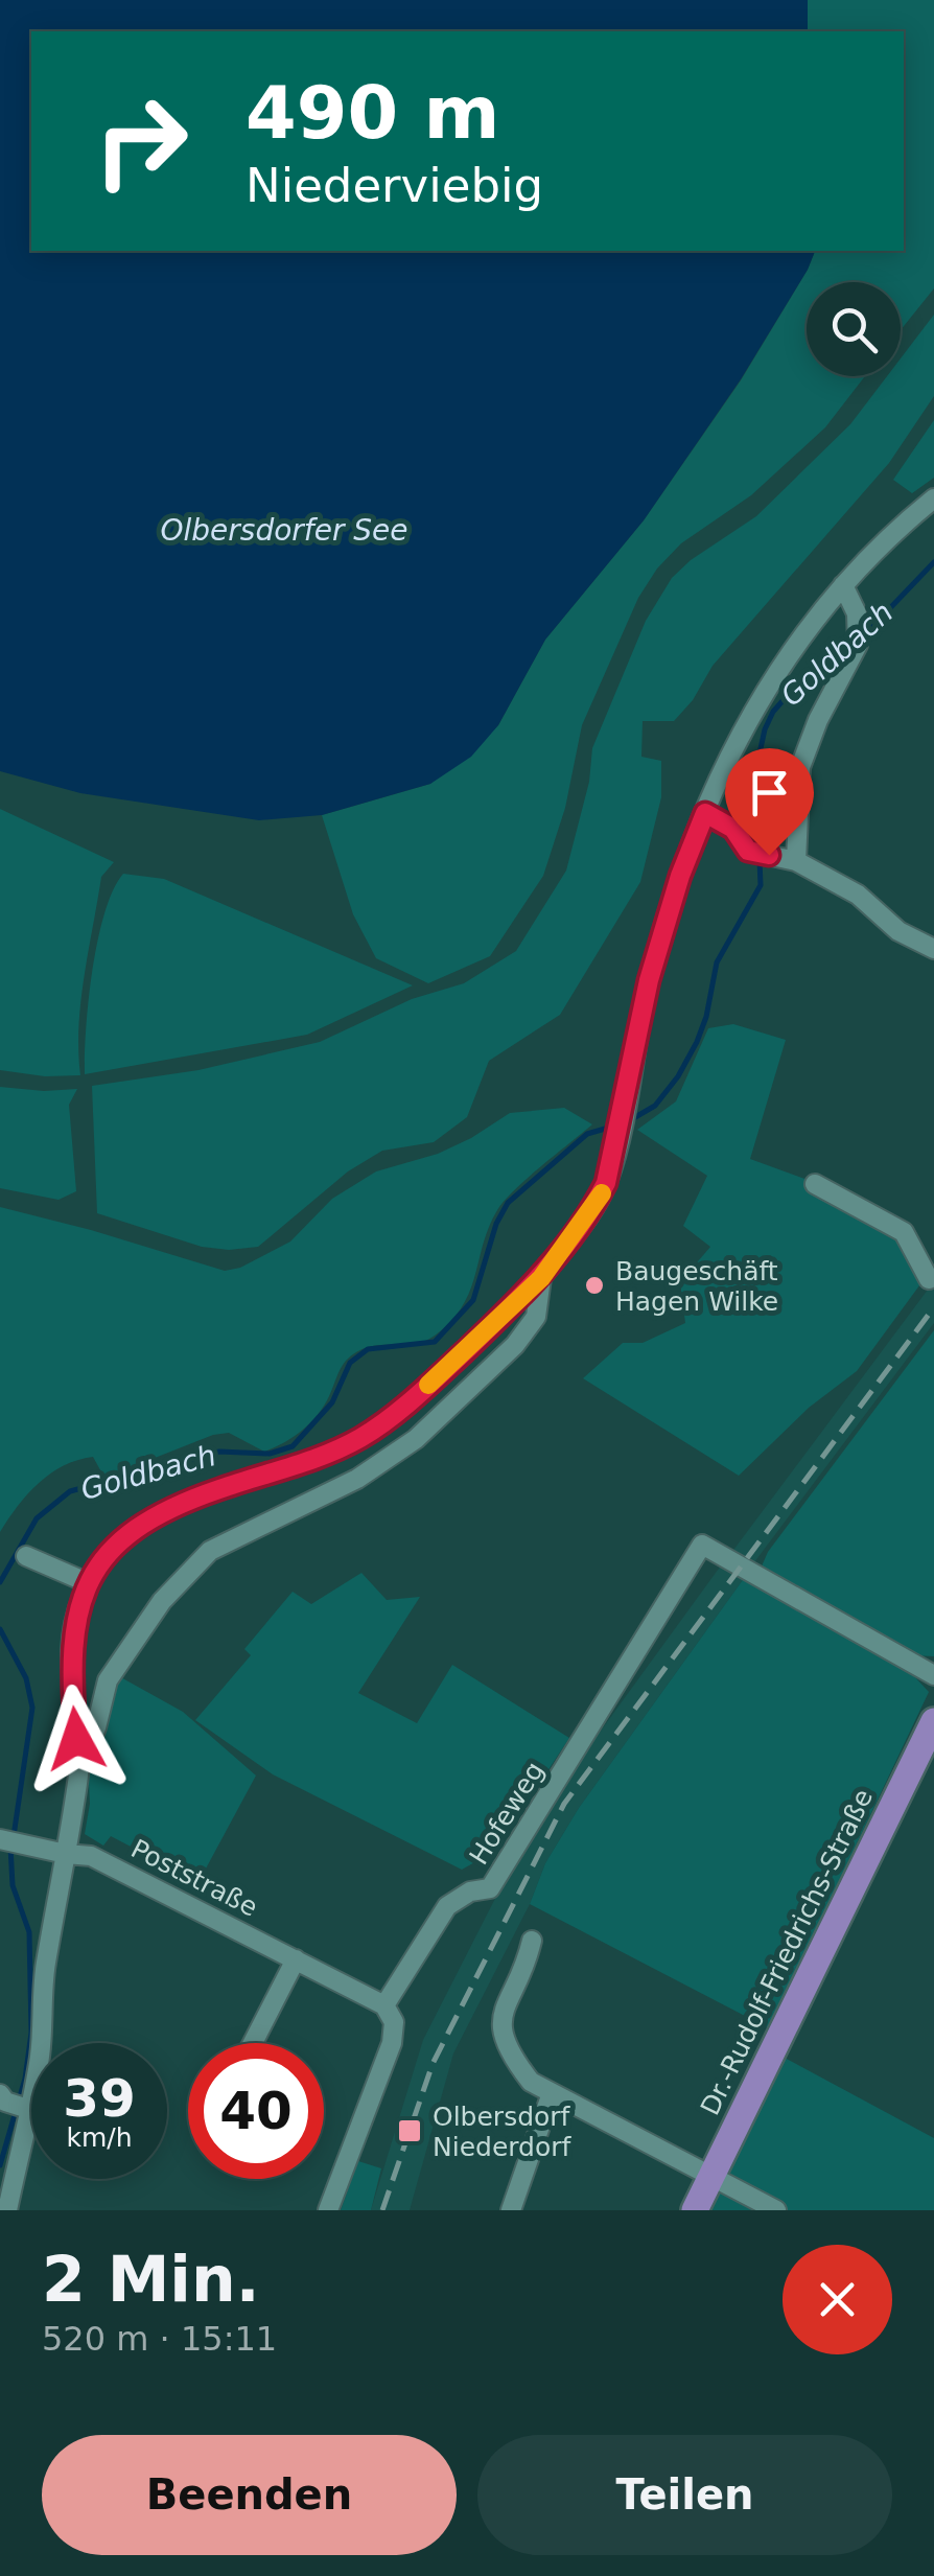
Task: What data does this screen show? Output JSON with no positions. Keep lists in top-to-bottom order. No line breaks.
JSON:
{"streets":{"main road":["Dr.-Rudolf-Friedrichs-Straße"],"street":["Hofeweg","Poststraße"]},"crossings":[["Hofeweg","Poststraße"]],"water":["Olbersdorfer See","Goldbach"],"places":{"other":["Baugeschäft Hagen Wilke"],"transit":["Olbersdorf Niederdorf"]},"page":{"turn":["490 m","Niederviebig"],"speed":"39 km/h","limit":"40","heading":["2 Min.","520 m · 15:11"],"buttons":["Beenden","Teilen"]}}
